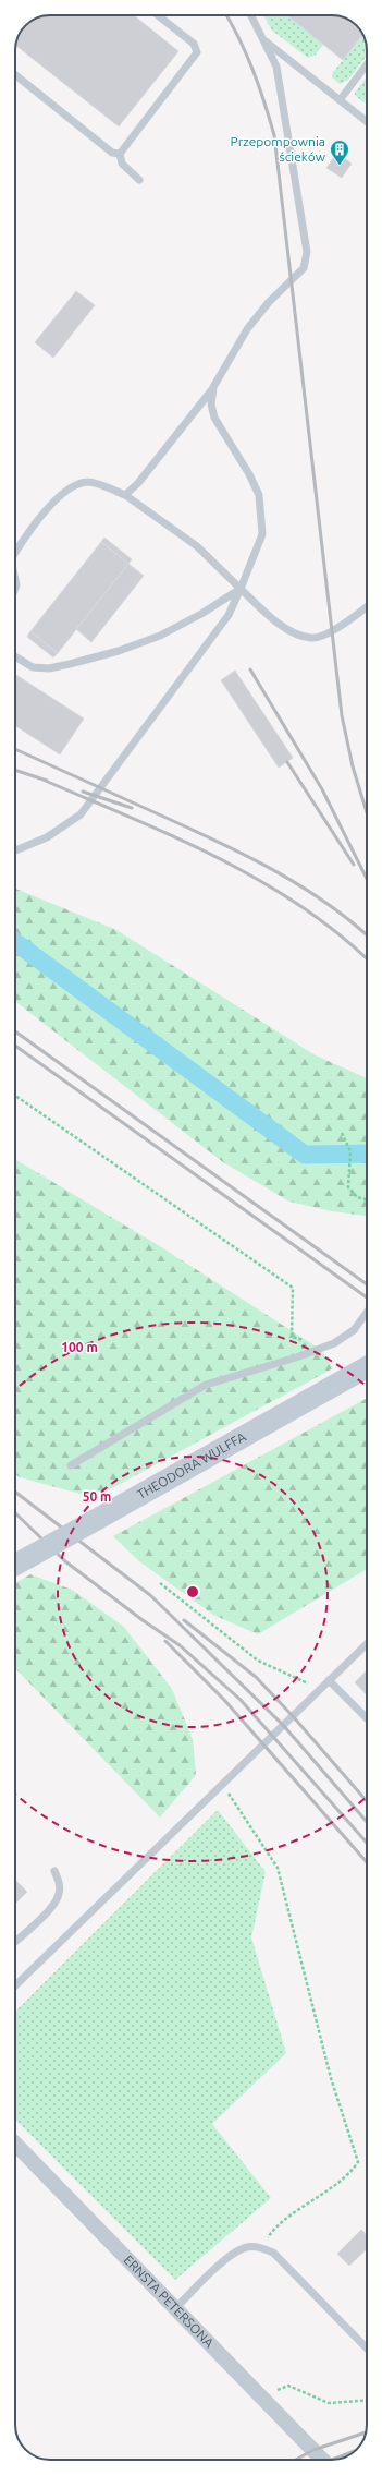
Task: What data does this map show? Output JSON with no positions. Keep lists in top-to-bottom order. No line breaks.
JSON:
{"streets":{"street":["THEODORA WULFFA","ERNSTA PETERSONA"]},"places":{"building":["Przepompownia ścieków"]},"rings":["100 m","50 m"]}
